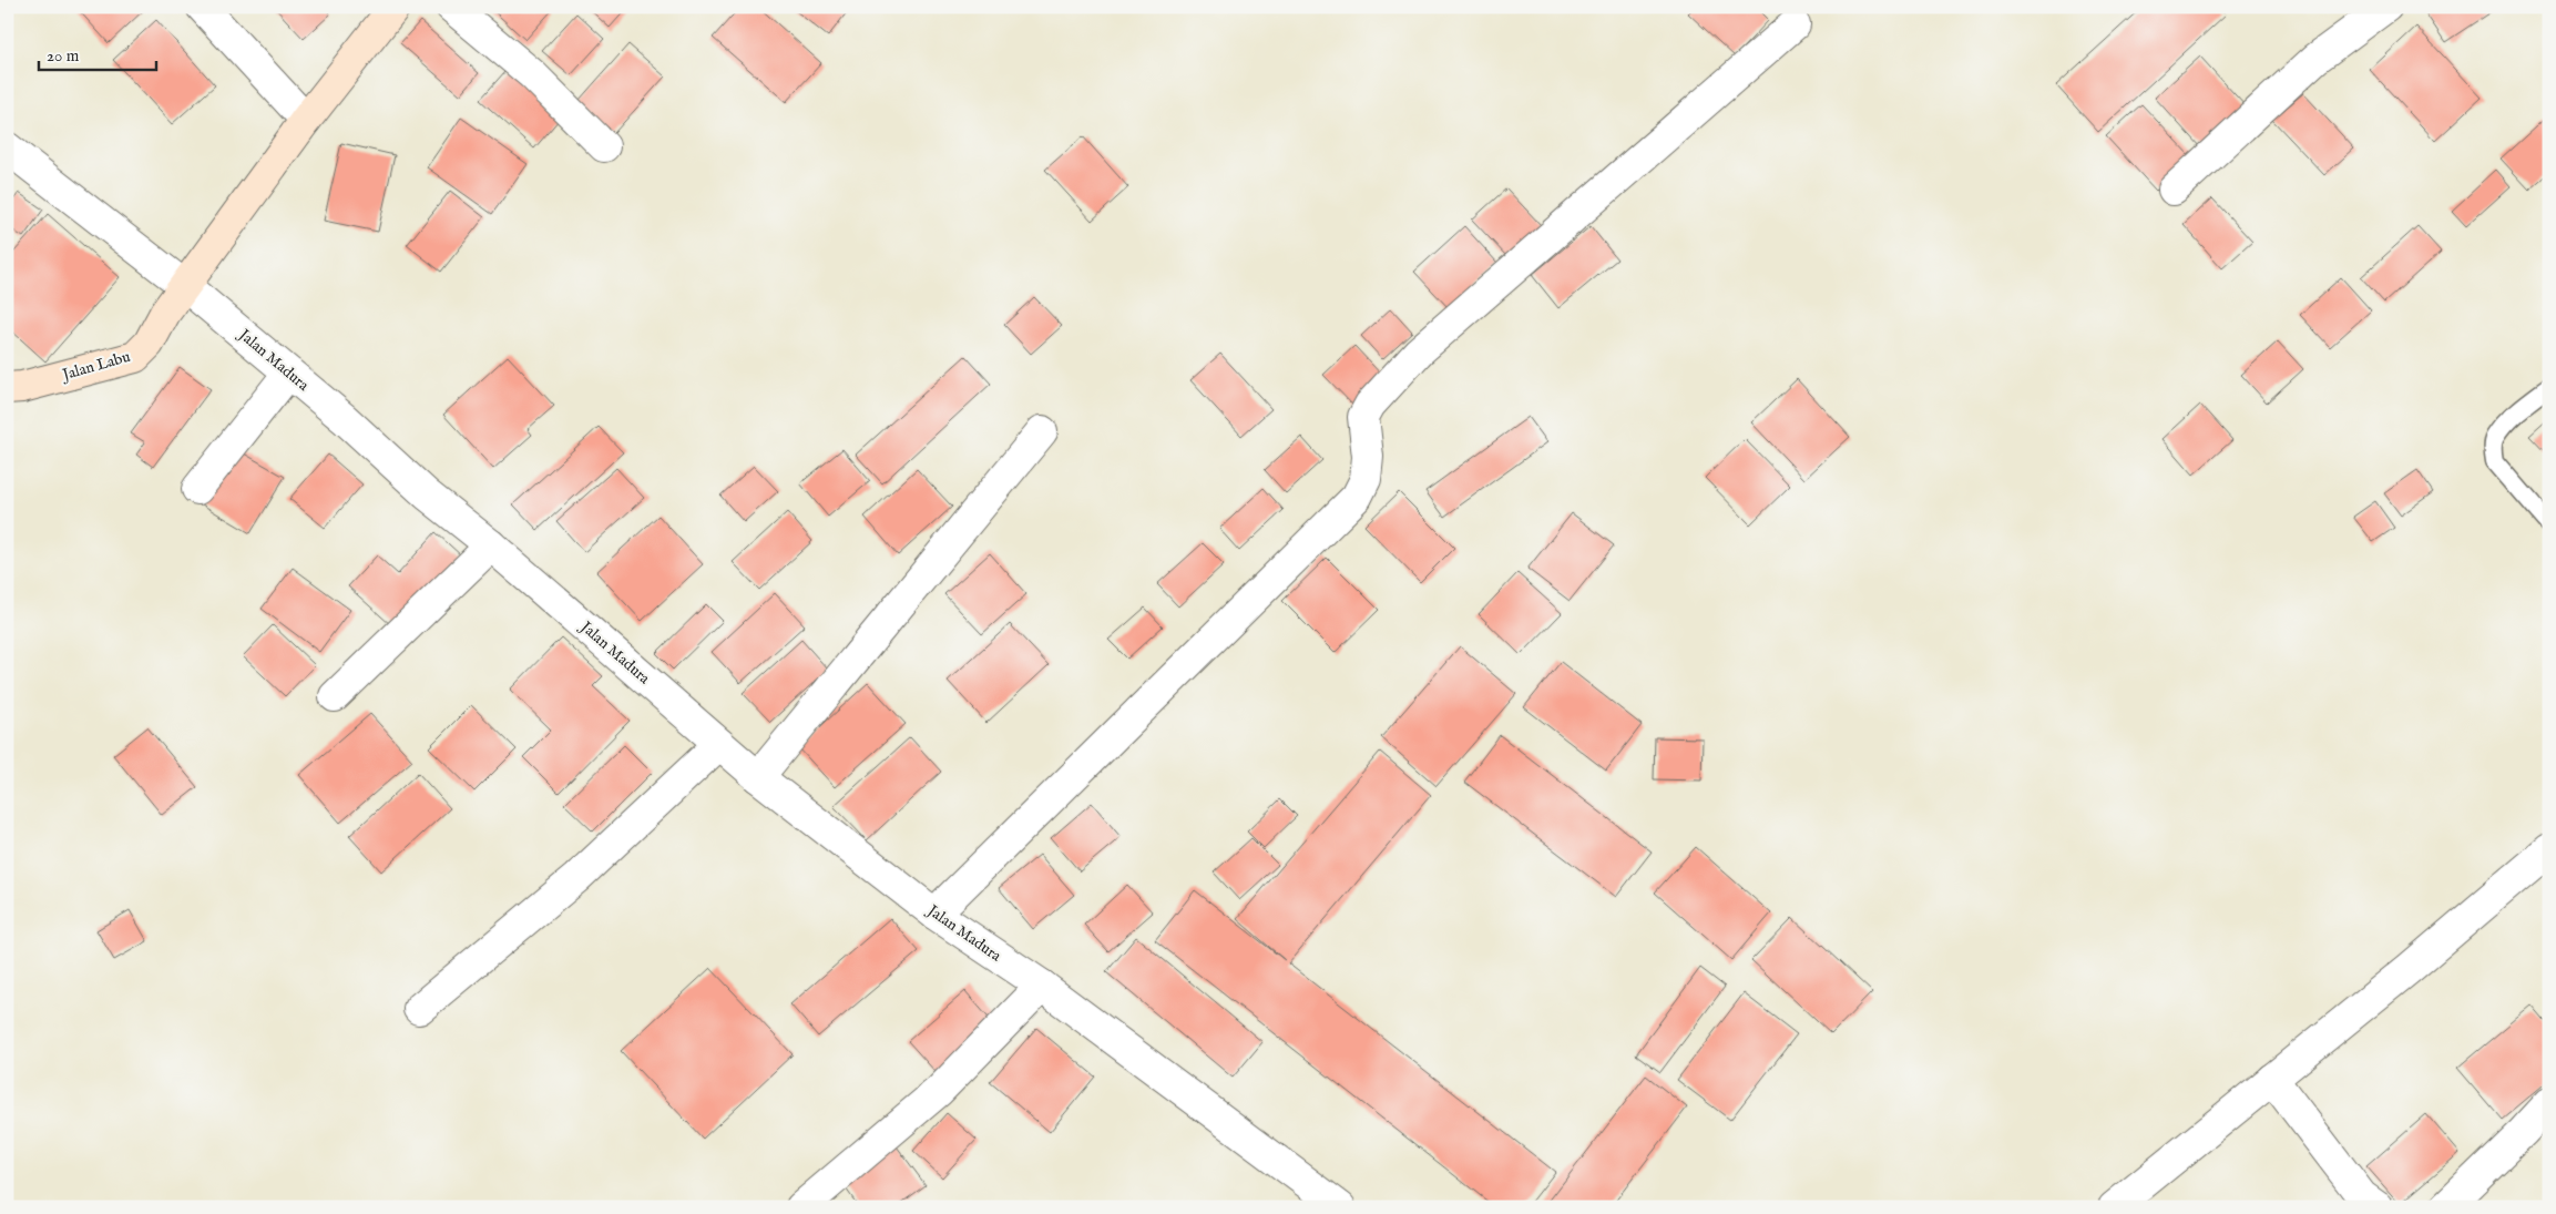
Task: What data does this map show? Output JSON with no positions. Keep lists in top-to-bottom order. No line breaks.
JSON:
{"streets":{"street":["Jalan Madura","Jalan Labu"]},"crossings":[["Jalan Madura","Jalan Labu"]],"scale_bar":"20 m"}
